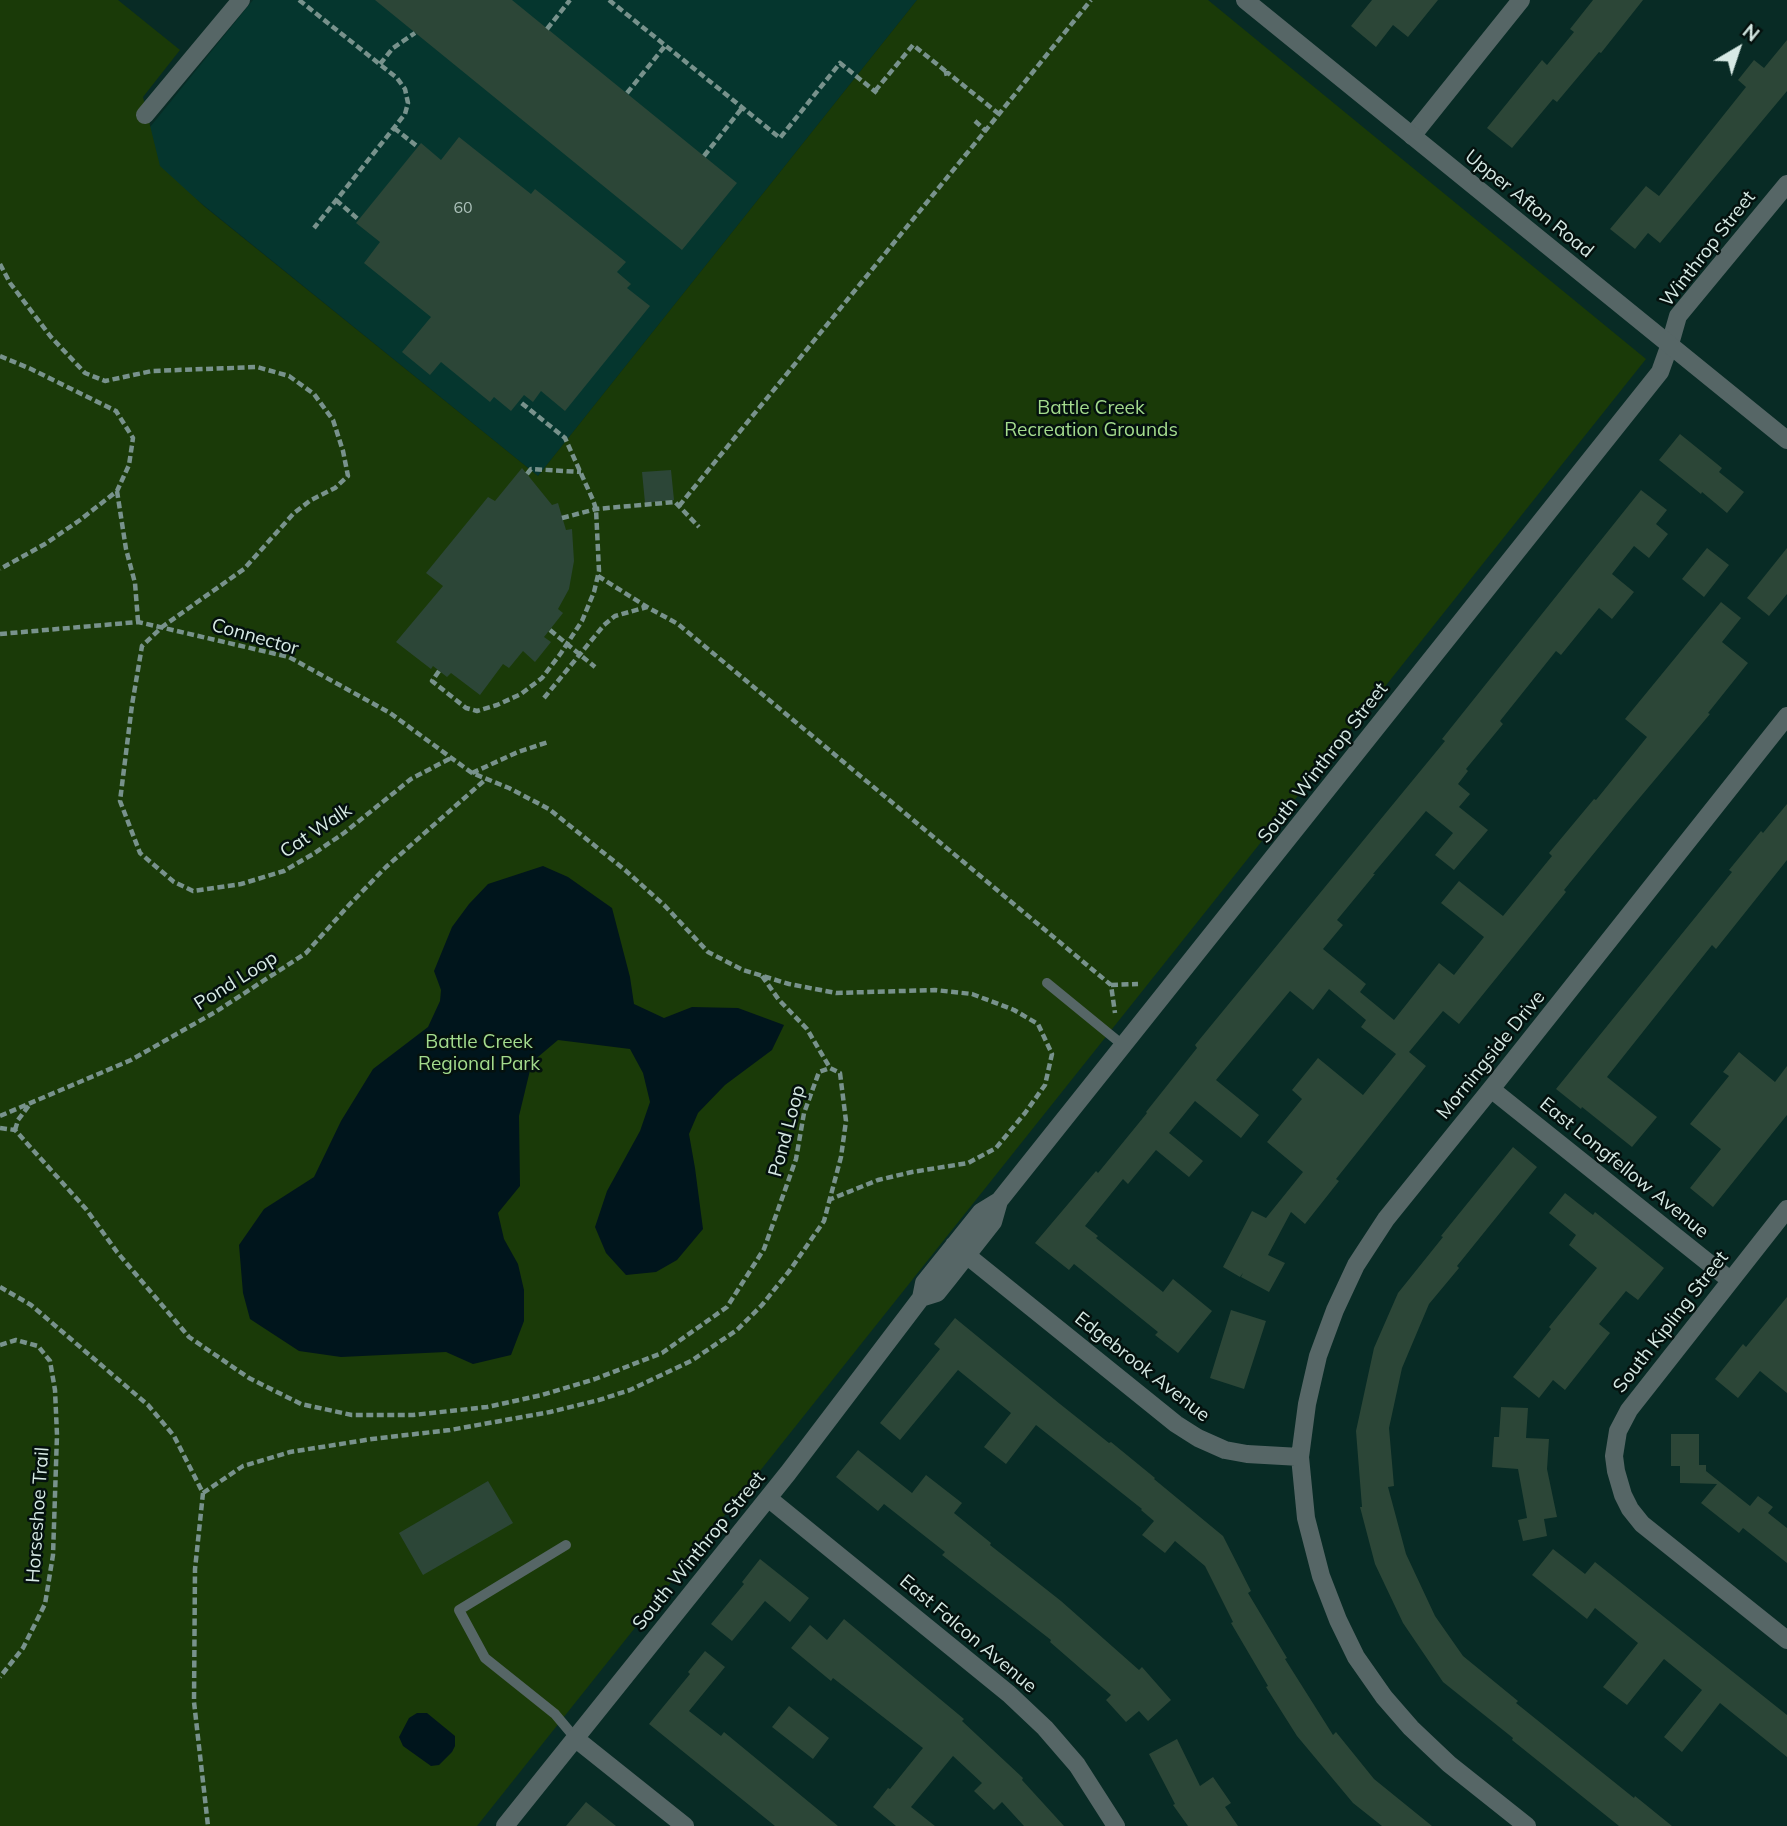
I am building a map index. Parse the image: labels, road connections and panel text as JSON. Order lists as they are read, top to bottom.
{
  "streets": {
    "street": [
      "Upper Afton Road",
      "Winthrop Street",
      "South Winthrop Street",
      "Morningside Drive",
      "East Longfellow Avenue",
      "South Kipling Street",
      "Edgebrook Avenue",
      "East Falcon Avenue"
    ],
    "path": [
      "Connector",
      "Cat Walk",
      "Pond Loop",
      "Horseshoe Trail"
    ]
  },
  "crossings": [
    ["Upper Afton Road", "Winthrop Street"],
    ["Upper Afton Road", "South Winthrop Street"],
    ["Winthrop Street", "South Winthrop Street"],
    ["Connector", "Cat Walk"],
    ["Connector", "Pond Loop"],
    ["South Winthrop Street", "Edgebrook Avenue"],
    ["South Winthrop Street", "East Falcon Avenue"],
    ["Morningside Drive", "East Longfellow Avenue"],
    ["Morningside Drive", "Edgebrook Avenue"],
    ["East Longfellow Avenue", "South Kipling Street"]
  ],
  "parks": ["Battle Creek Recreation Grounds", "Battle Creek Regional Park"],
  "house_numbers": ["60"],
  "north": "top right"
}
